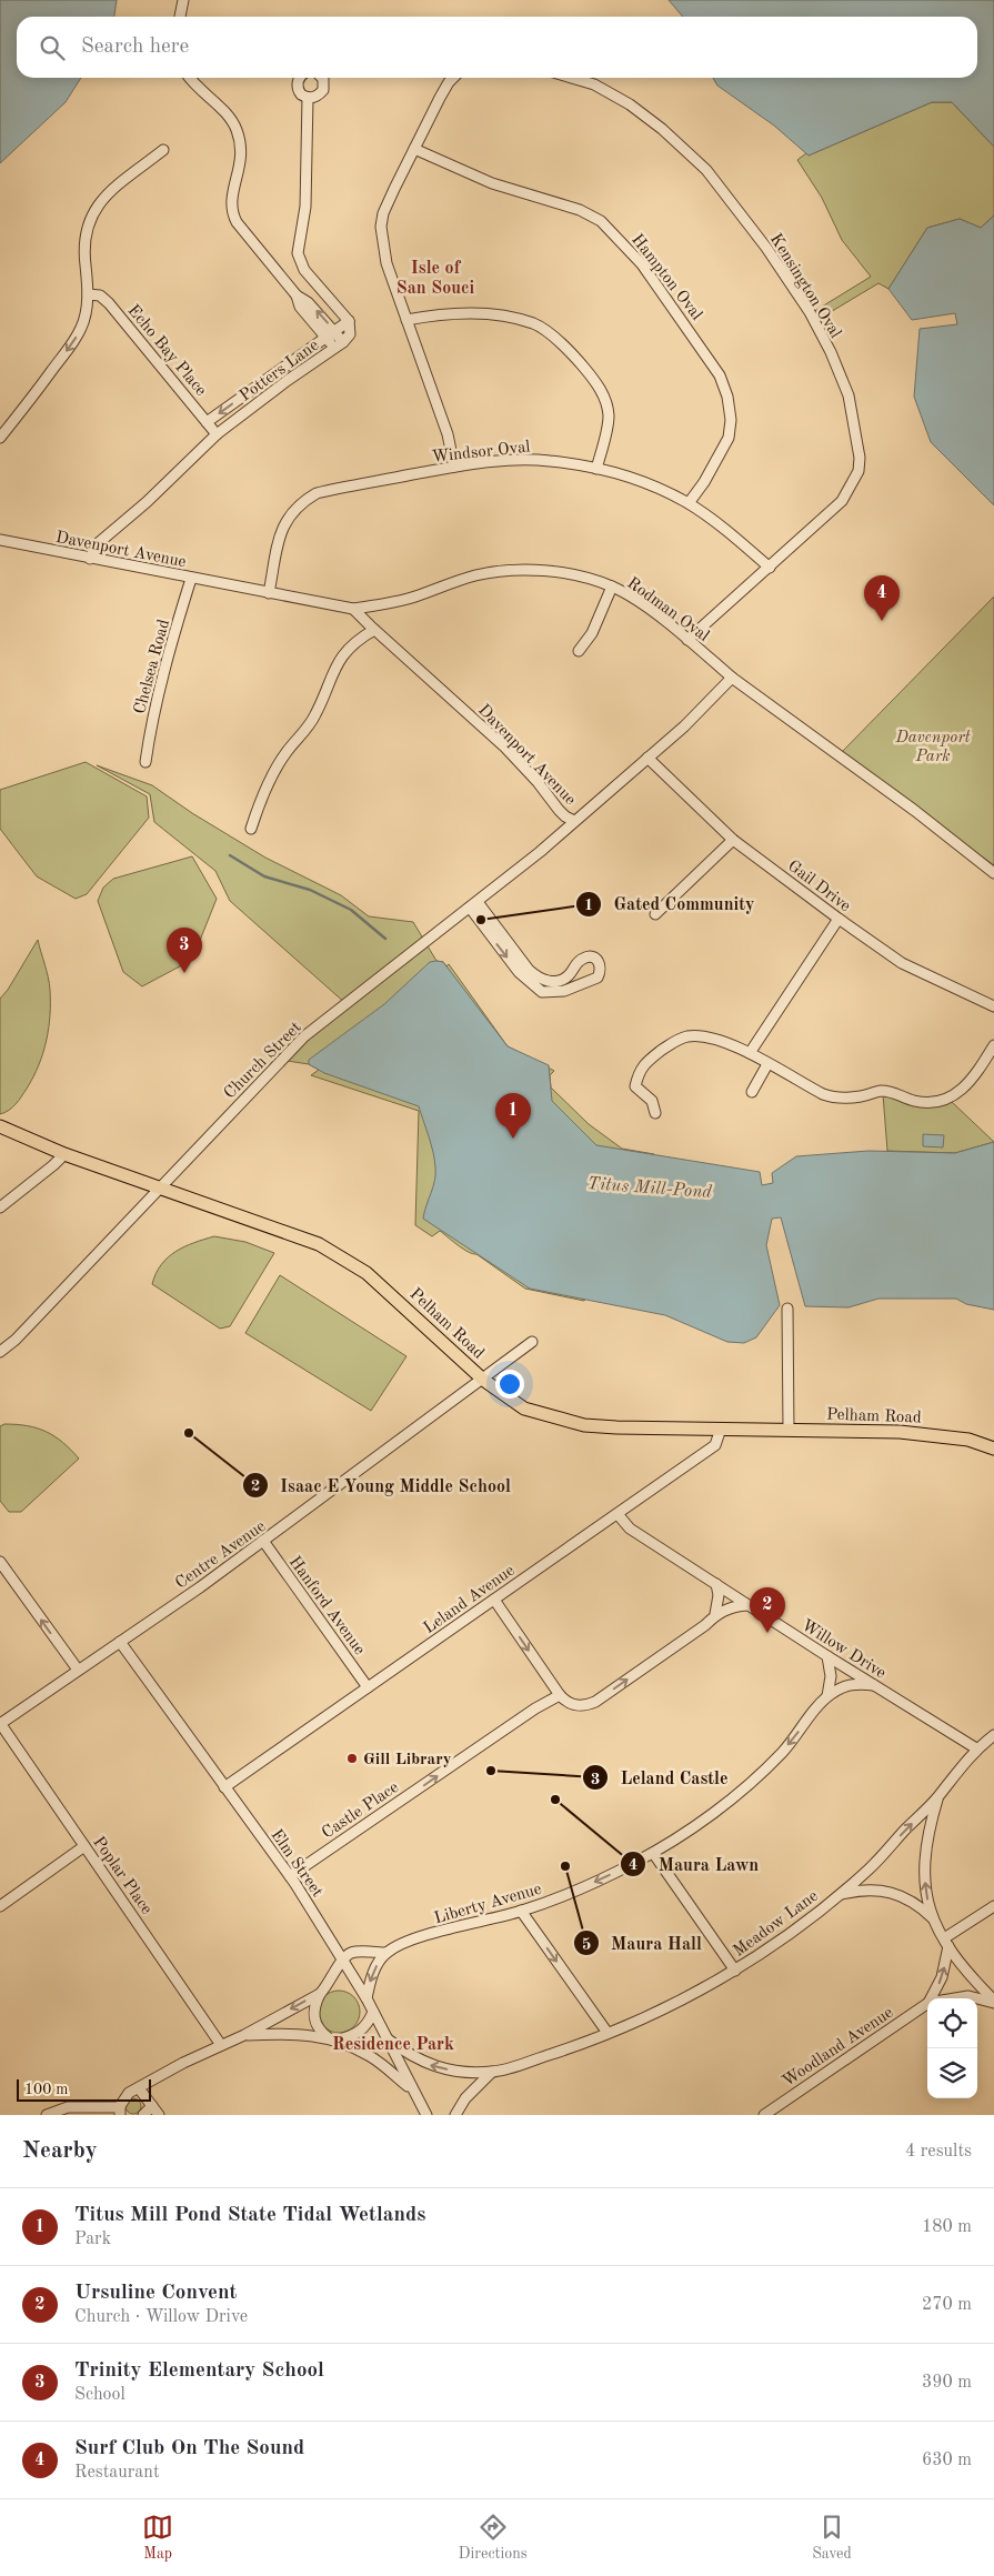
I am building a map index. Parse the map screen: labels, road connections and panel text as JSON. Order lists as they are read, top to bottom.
{
  "streets": {
    "main road": ["Pelham Road"],
    "street": [
      "Hampton Oval",
      "Kensington Oval",
      "Echo Bay Place",
      "Potters Lane",
      "Windsor Oval",
      "Davenport Avenue",
      "Rodman Oval",
      "Chelsea Road",
      "Gail Drive",
      "Church Street",
      "Centre Avenue",
      "Leland Avenue",
      "Hanford Avenue",
      "Willow Drive",
      "Castle Place",
      "Elm Street",
      "Poplar Place",
      "Liberty Avenue",
      "Meadow Lane",
      "Woodland Avenue"
    ]
  },
  "crossings": [
    ["Hampton Oval", "Windsor Oval"],
    ["Kensington Oval", "Windsor Oval"],
    ["Kensington Oval", "Rodman Oval"],
    ["Echo Bay Place", "Potters Lane"],
    ["Potters Lane", "Davenport Avenue"],
    ["Windsor Oval", "Davenport Avenue"],
    ["Davenport Avenue", "Rodman Oval"],
    ["Davenport Avenue", "Chelsea Road"],
    ["Davenport Avenue", "Gail Drive"],
    ["Davenport Avenue", "Church Street"],
    ["Church Street", "Pelham Road"],
    ["Pelham Road", "Centre Avenue"],
    ["Pelham Road", "Leland Avenue"],
    ["Centre Avenue", "Hanford Avenue"],
    ["Centre Avenue", "Elm Street"],
    ["Centre Avenue", "Poplar Place"],
    ["Leland Avenue", "Hanford Avenue"],
    ["Leland Avenue", "Willow Drive"],
    ["Leland Avenue", "Elm Street"],
    ["Willow Drive", "Liberty Avenue"],
    ["Willow Drive", "Meadow Lane"],
    ["Castle Place", "Elm Street"],
    ["Elm Street", "Liberty Avenue"],
    ["Elm Street", "Meadow Lane"]
  ],
  "one_way": ["Castle Place", "Liberty Avenue"],
  "districts": ["Isle of San Souci", "Residence Park"],
  "water": ["Titus Mill-Pond"],
  "parks": ["Davenport Park"],
  "places": [
    "Gated Community",
    "Isaac E Young Middle School",
    "Gill Library",
    "Leland Castle",
    "Maura Lawn",
    "Maura Hall"
  ],
  "scale_bar": "100 m",
  "page": {
    "search": "Search here",
    "pins": [
      "4",
      "3",
      "1",
      "2"
    ],
    "scale": "100 m",
    "heading": ["Nearby", "4 results"],
    "list": [
      {
        "mark": "1",
        "name": "Titus Mill Pond State Tidal Wetlands",
        "note": "Park",
        "value": "180 m"
      },
      {
        "mark": "2",
        "name": "Ursuline Convent",
        "note": "Church · Willow Drive",
        "value": "270 m"
      },
      {
        "mark": "3",
        "name": "Trinity Elementary School",
        "note": "School",
        "value": "390 m"
      },
      {
        "mark": "4",
        "name": "Surf Club On The Sound",
        "note": "Restaurant",
        "value": "630 m"
      }
    ],
    "nav": ["Map", "Directions", "Saved"]
  }
}
